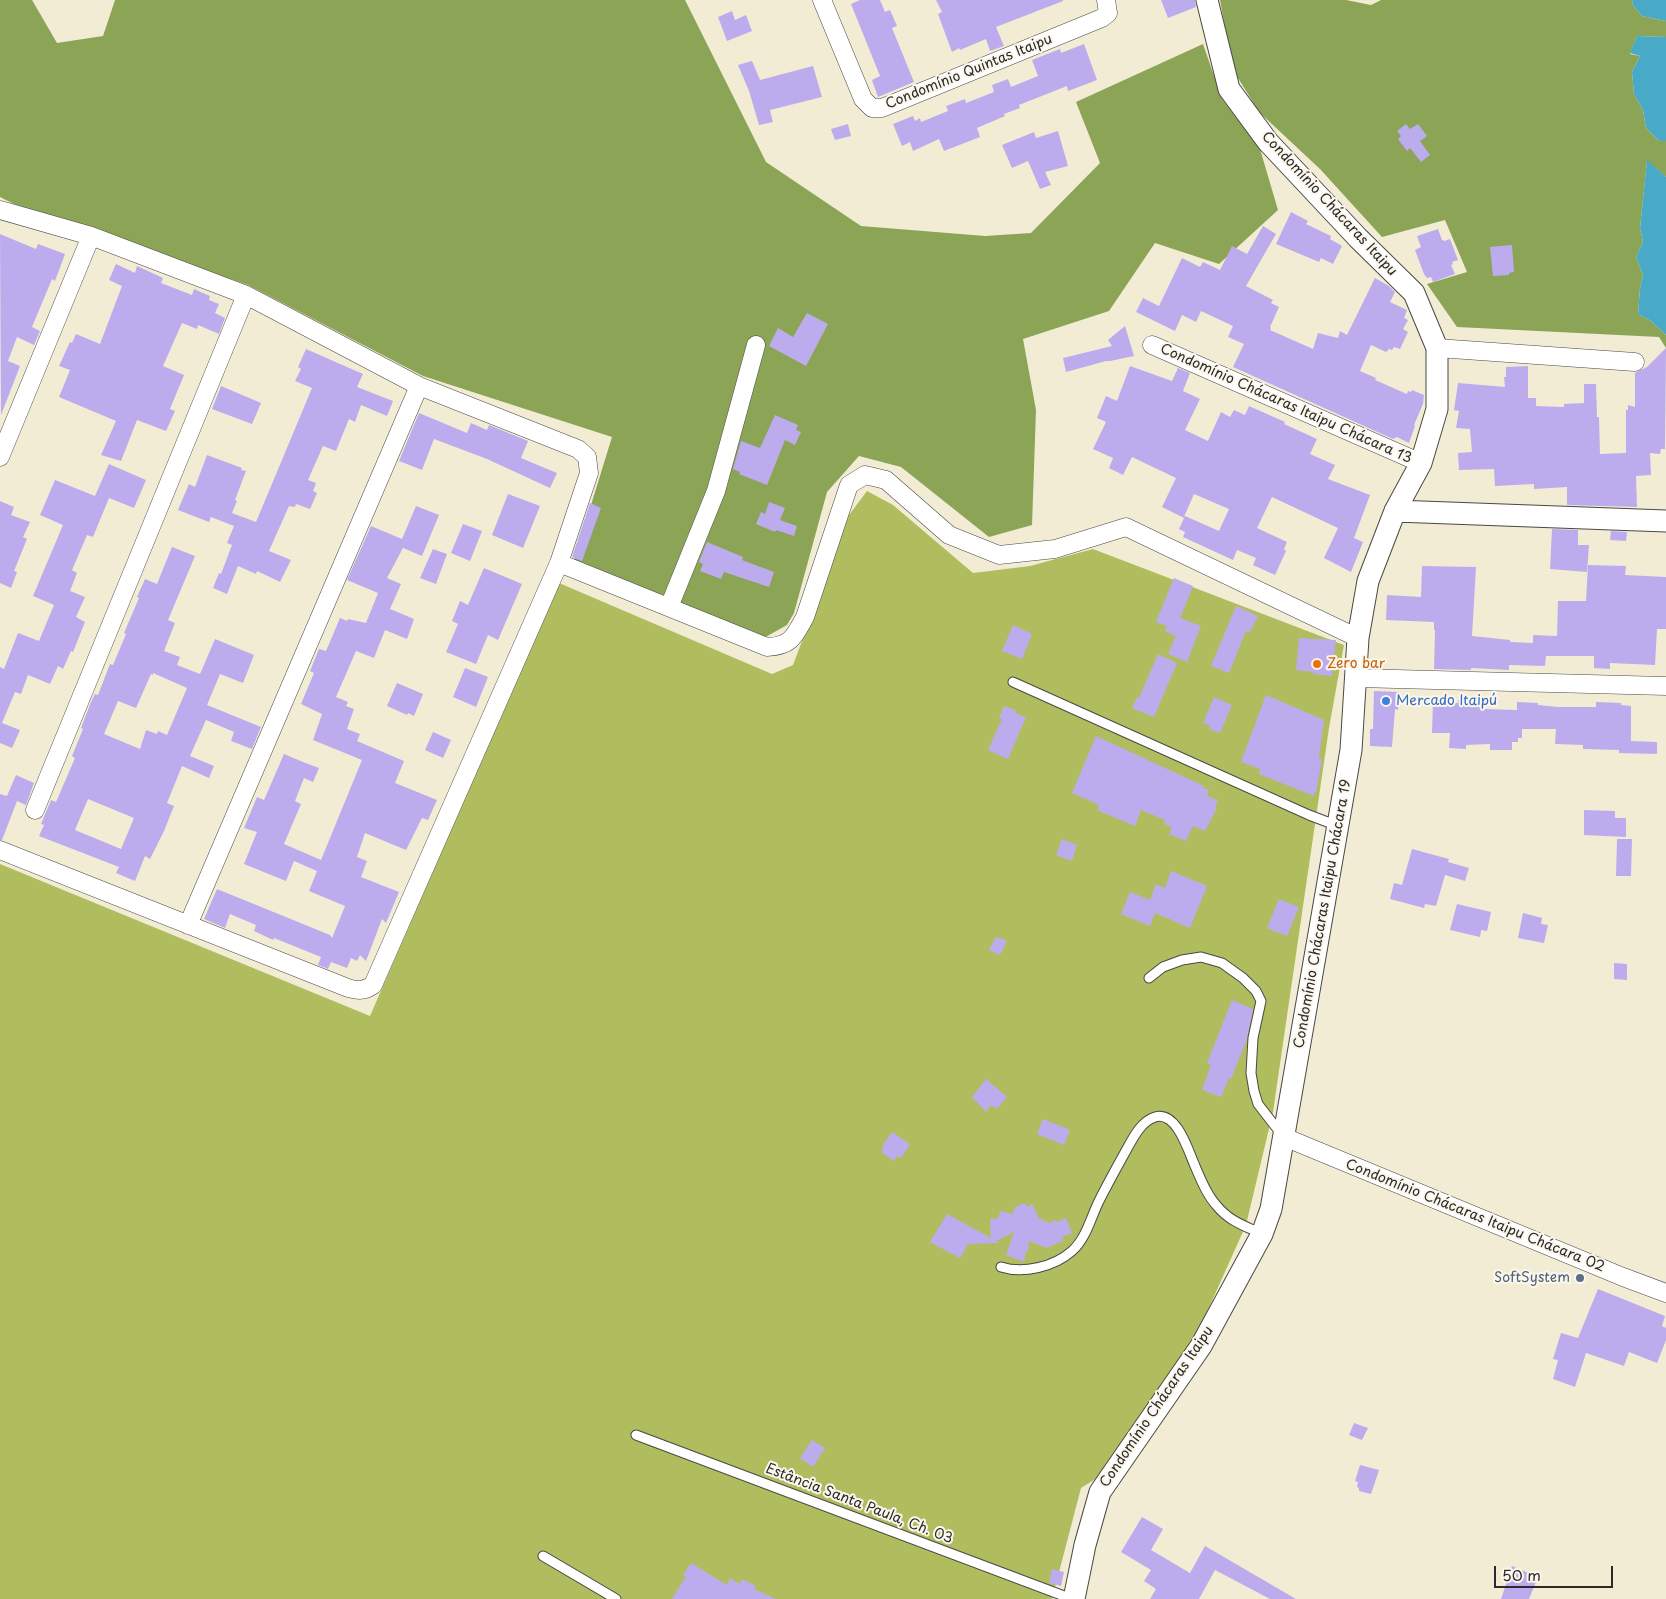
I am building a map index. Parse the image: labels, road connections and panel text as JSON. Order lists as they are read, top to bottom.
{
  "streets": {
    "street": [
      "Condomínio Quintas Itaipu",
      "Condomínio Chácaras Itaipu",
      "Condomínio Chácaras Itaipu Chácara 13",
      "Condomínio Chácaras Itaipu Chácara 19",
      "Condomínio Chácaras Itaipu Chácara 02"
    ],
    "lane": ["Estância Santa Paula, Ch. 03"]
  },
  "crossings": [
    ["Condomínio Chácaras Itaipu", "Condomínio Chácaras Itaipu Chácara 19"],
    ["Condomínio Chácaras Itaipu", "Condomínio Chácaras Itaipu Chácara 02"],
    ["Condomínio Chácaras Itaipu", "Estância Santa Paula, Ch. 03"],
    ["Condomínio Chácaras Itaipu Chácara 13", "Condomínio Chácaras Itaipu Chácara 19"],
    ["Condomínio Chácaras Itaipu Chácara 19", "Condomínio Chácaras Itaipu Chácara 02"]
  ],
  "places": ["Zero bar", "Mercado Itaipú", "SoftSystem"],
  "scale_bar": "50 m"
}
